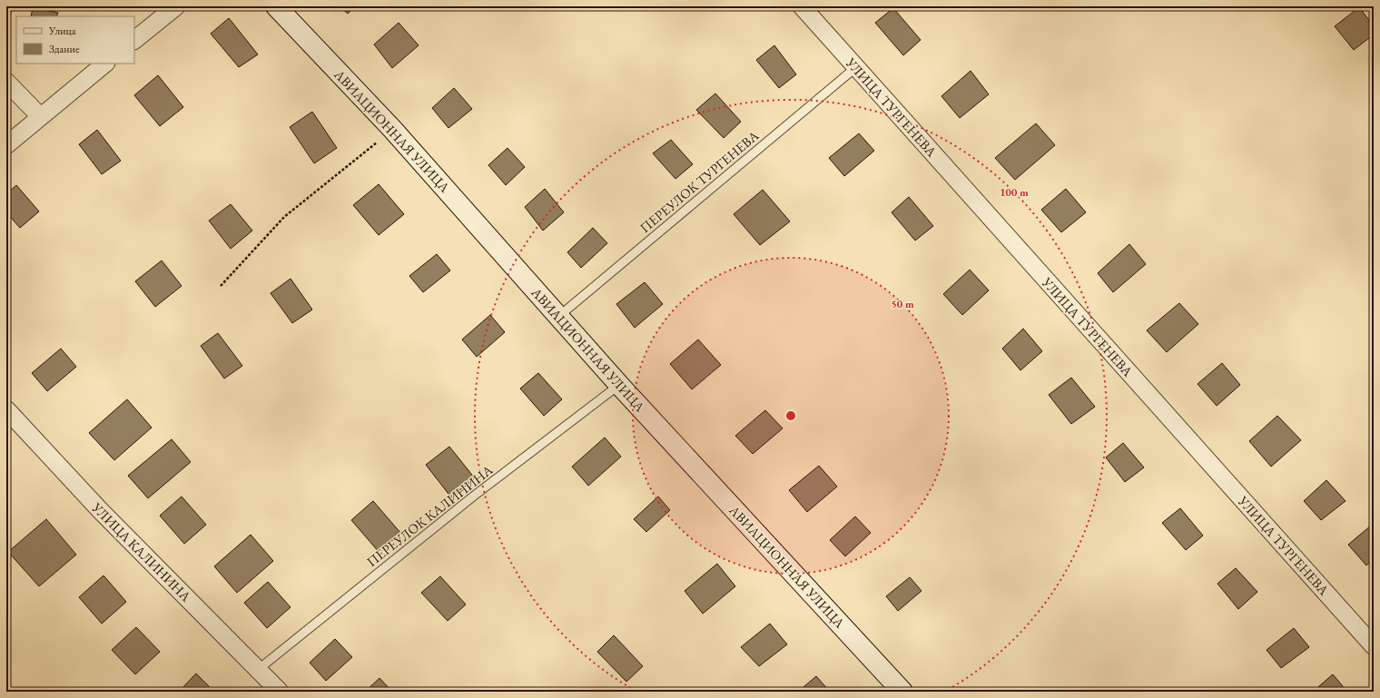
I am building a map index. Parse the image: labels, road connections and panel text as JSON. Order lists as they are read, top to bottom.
{
  "streets": {
    "main road": ["АВИАЦИОННАЯ УЛИЦА"],
    "street": ["УЛИЦА ТУРГЕНЕВА", "УЛИЦА КАЛИНИНА"],
    "lane": ["ПЕРЕУЛОК ТУРГЕНЕВА", "ПЕРЕУЛОК КАЛИНИНА"]
  },
  "crossings": [
    ["УЛИЦА ТУРГЕНЕВА", "ПЕРЕУЛОК ТУРГЕНЕВА"],
    ["АВИАЦИОННАЯ УЛИЦА", "ПЕРЕУЛОК ТУРГЕНЕВА"],
    ["АВИАЦИОННАЯ УЛИЦА", "ПЕРЕУЛОК КАЛИНИНА"],
    ["ПЕРЕУЛОК КАЛИНИНА", "УЛИЦА КАЛИНИНА"]
  ],
  "legend": ["Улица", "Здание"],
  "rings": ["100 m", "50 m"]
}
